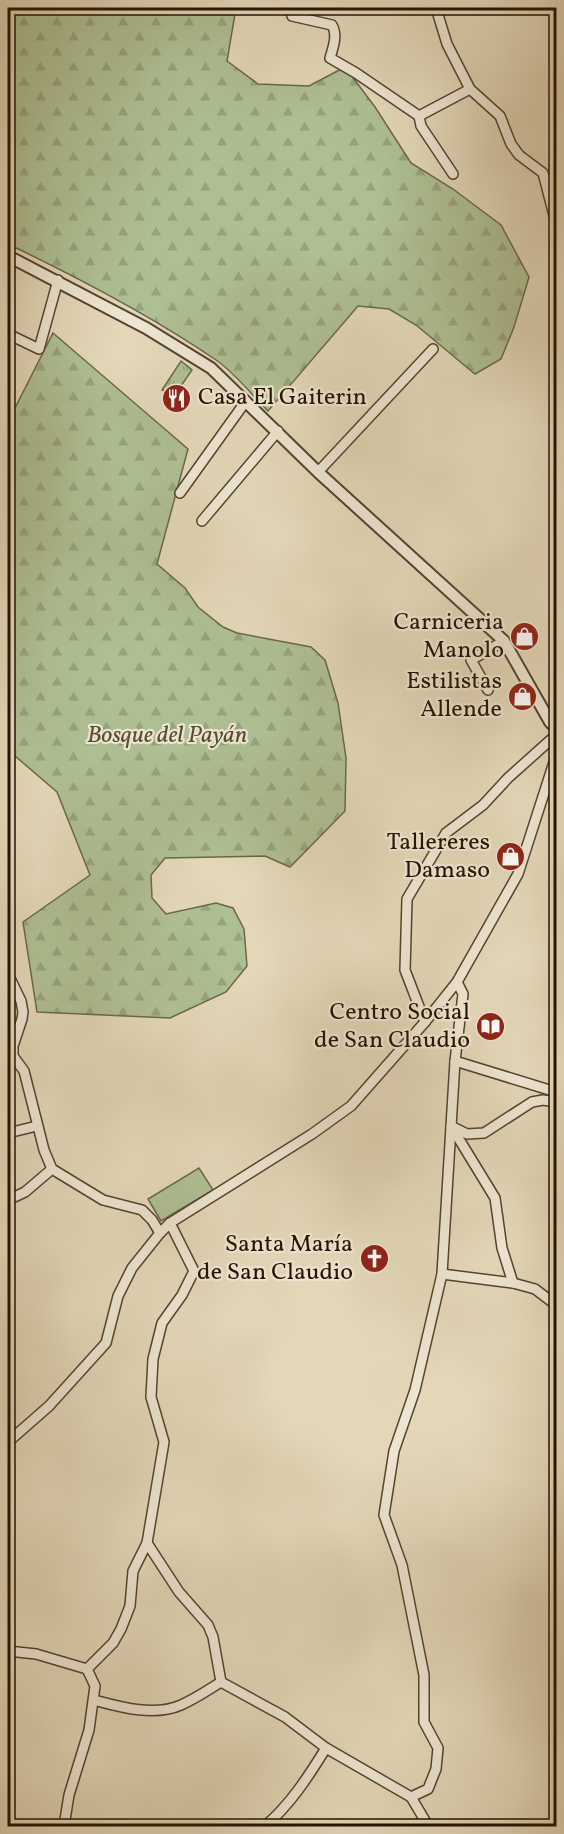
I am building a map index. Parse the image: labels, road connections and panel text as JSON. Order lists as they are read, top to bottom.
{
  "parks": ["Bosque del Payán"],
  "places": {
    "restaurant": ["Casa El Gaiterin"],
    "shop": ["Carniceria Manolo", "Estilistas Allende", "Tallereres Damaso"],
    "library": ["Centro Social de San Claudio"],
    "church": ["Santa María de San Claudio"]
  }
}
